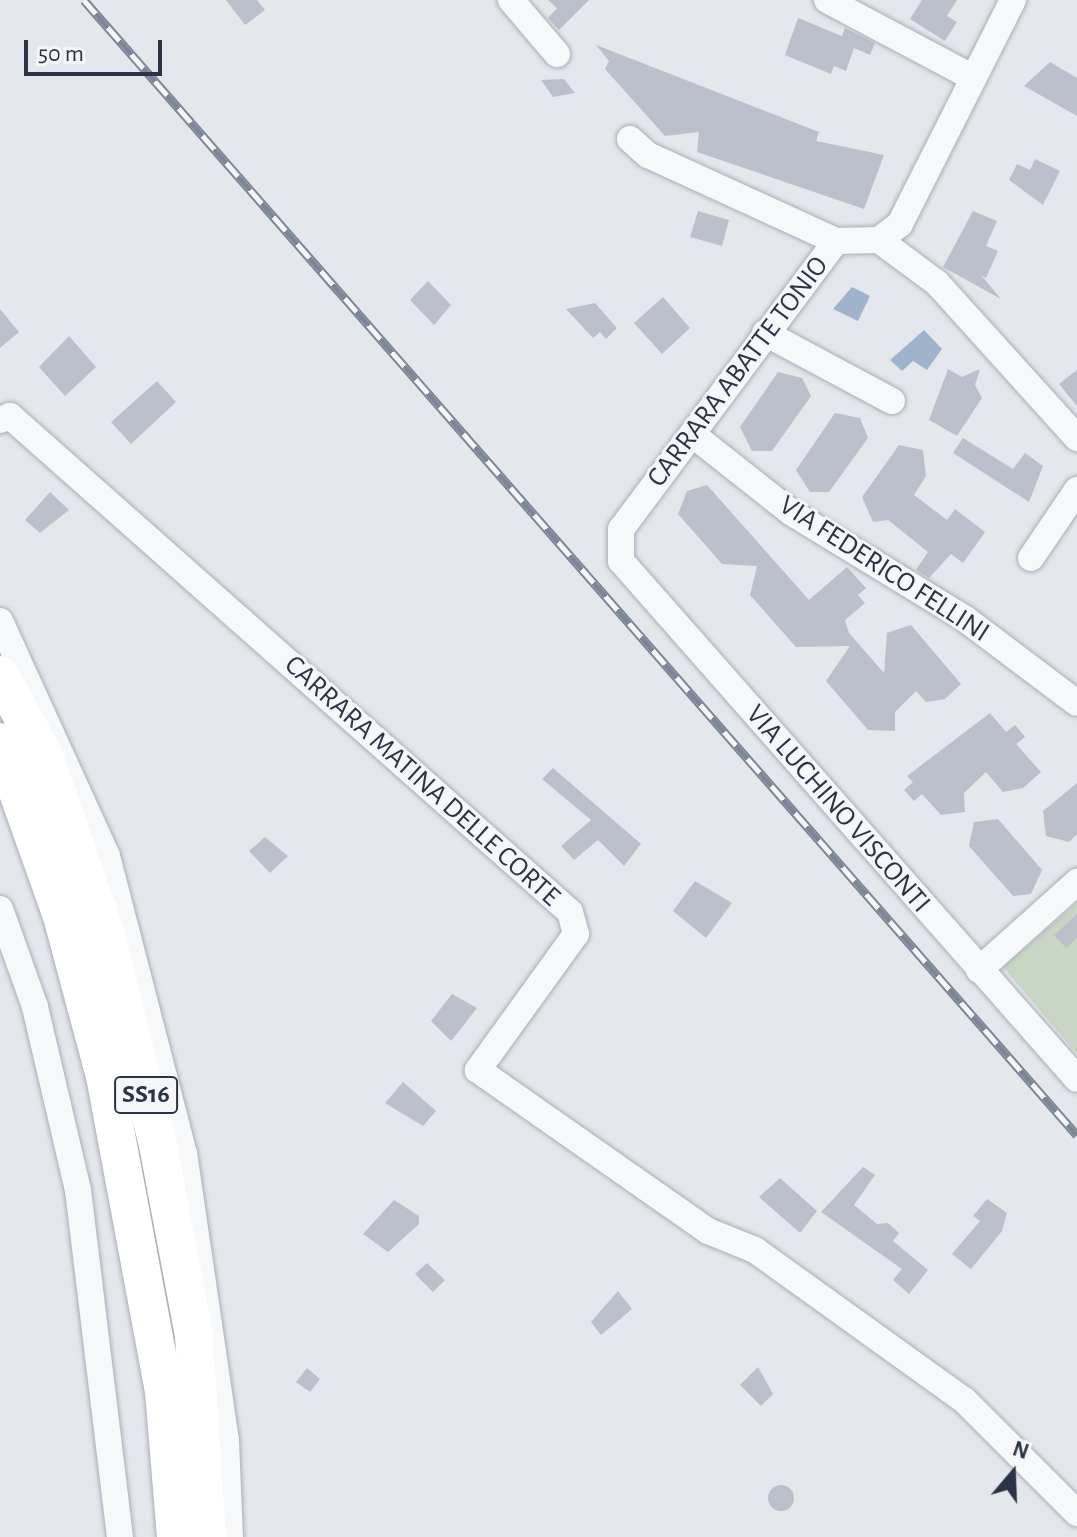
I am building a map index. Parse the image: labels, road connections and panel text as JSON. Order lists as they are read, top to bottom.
{
  "streets": {
    "highway": ["SS16"],
    "street": [
      "CARRARA ABATTE TONIO",
      "VIA FEDERICO FELLINI",
      "CARRARA MATINA DELLE CORTE",
      "VIA LUCHINO VISCONTI"
    ]
  },
  "crossings": [
    ["CARRARA ABATTE TONIO", "VIA FEDERICO FELLINI"],
    ["CARRARA ABATTE TONIO", "VIA LUCHINO VISCONTI"]
  ],
  "scale_bar": "50 m",
  "north": "top"
}
